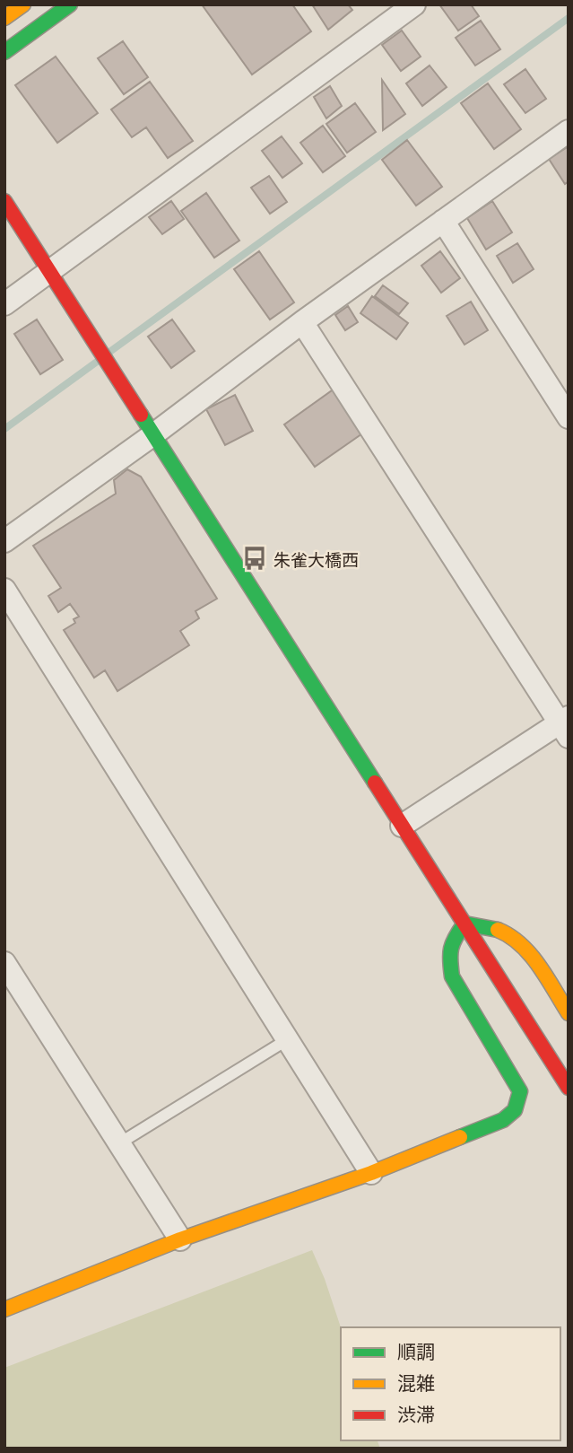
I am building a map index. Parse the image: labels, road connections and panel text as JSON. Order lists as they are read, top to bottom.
{
  "places": {
    "bus stop": ["朱雀大橋西"]
  },
  "legend": ["順調", "混雑", "渋滞"]
}
